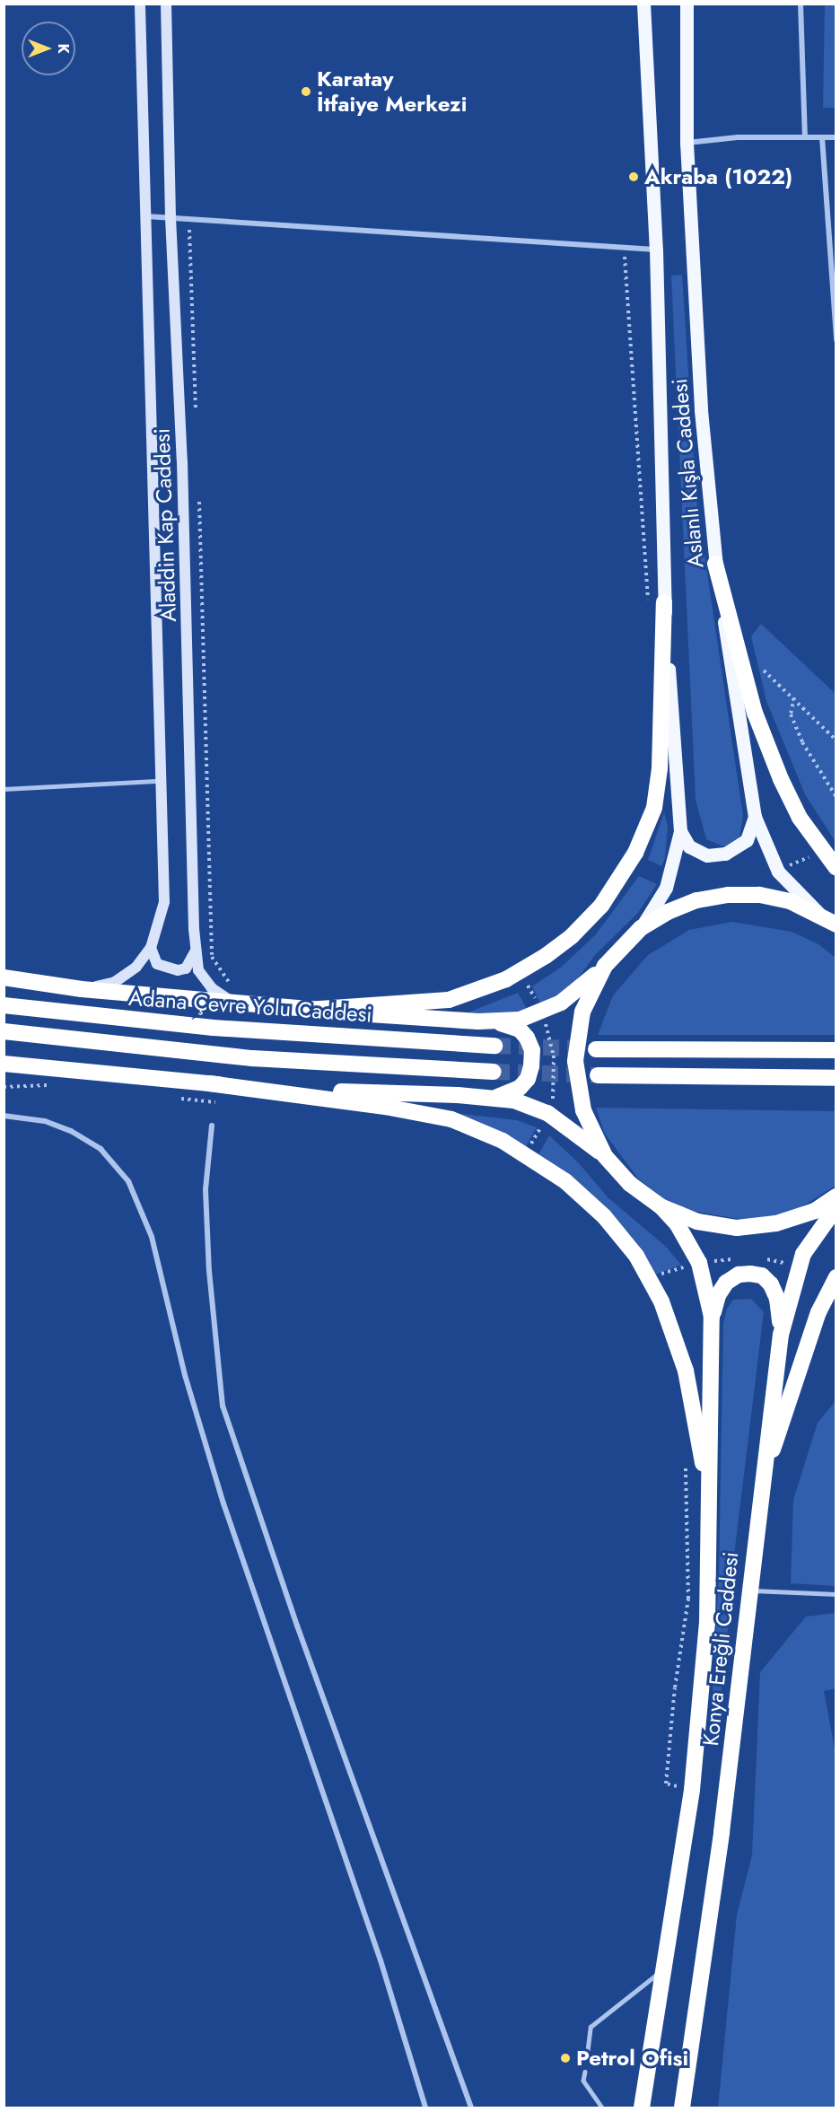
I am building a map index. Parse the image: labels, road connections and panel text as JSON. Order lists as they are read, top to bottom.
{
  "streets": {
    "highway": ["Adana Çevre Yolu Caddesi", "Konya Ereğli Caddesi"],
    "main road": ["Aslanlı Kışla Caddesi"],
    "street": ["Aladdin Kap Caddesi"]
  },
  "places": ["Karatay İtfaiye Merkezi", "Akraba (1022)", "Petrol Ofisi"],
  "north": "right"
}
